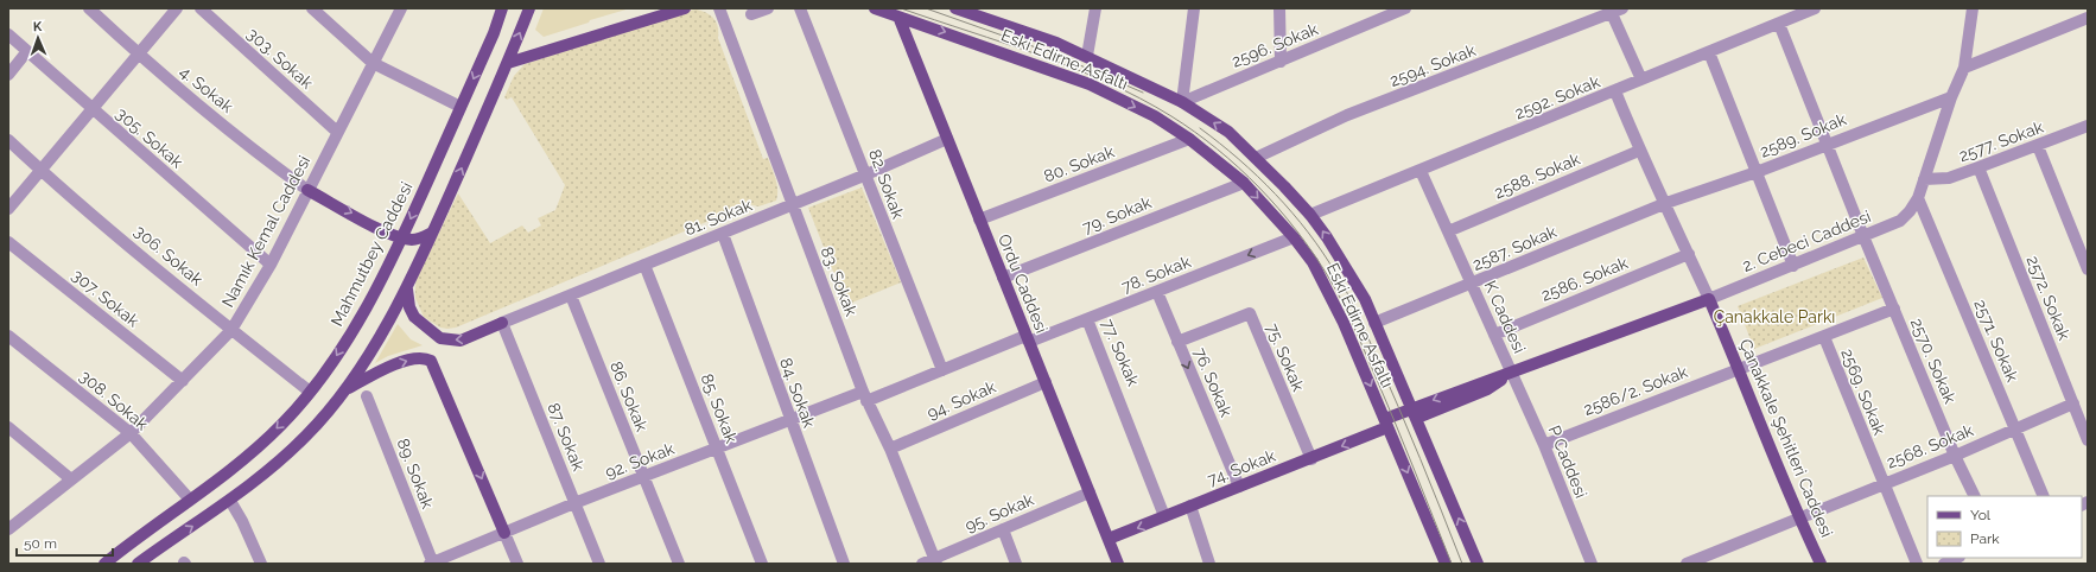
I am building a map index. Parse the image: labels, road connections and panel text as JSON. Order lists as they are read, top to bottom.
{
  "streets": {
    "main road": [
      "Eski Edirne Asfaltı",
      "2. Cebeci Caddesi",
      "Mahmutbey Caddesi",
      "Ordu Caddesi",
      "Çanakkale Şehitleri Caddesi",
      "74. Sokak"
    ],
    "street": [
      "2596. Sokak",
      "303. Sokak",
      "2594. Sokak",
      "4. Sokak",
      "2592. Sokak",
      "2589. Sokak",
      "305. Sokak",
      "2577. Sokak",
      "80. Sokak",
      "2588. Sokak",
      "82. Sokak",
      "79. Sokak",
      "81. Sokak",
      "Namık Kemal Caddesi",
      "2587. Sokak",
      "306. Sokak",
      "78. Sokak",
      "2586. Sokak",
      "83. Sokak",
      "307. Sokak",
      "2572. Sokak",
      "K Caddesi",
      "2571. Sokak",
      "77. Sokak",
      "75. Sokak",
      "2570. Sokak",
      "76. Sokak",
      "2586/2. Sokak",
      "2569. Sokak",
      "84. Sokak",
      "86. Sokak",
      "308. Sokak",
      "94. Sokak",
      "85. Sokak",
      "87. Sokak",
      "2568. Sokak",
      "92. Sokak",
      "P Caddesi",
      "89. Sokak",
      "95. Sokak"
    ]
  },
  "crossings": [
    ["2596. Sokak", "Eski Edirne Asfaltı"],
    ["303. Sokak", "Namık Kemal Caddesi"],
    ["Eski Edirne Asfaltı", "2594. Sokak"],
    ["Eski Edirne Asfaltı", "2592. Sokak"],
    ["Eski Edirne Asfaltı", "80. Sokak"],
    ["Eski Edirne Asfaltı", "79. Sokak"],
    ["Eski Edirne Asfaltı", "2. Cebeci Caddesi"],
    ["Eski Edirne Asfaltı", "2587. Sokak"],
    ["Eski Edirne Asfaltı", "78. Sokak"],
    ["Eski Edirne Asfaltı", "Ordu Caddesi"],
    ["Eski Edirne Asfaltı", "74. Sokak"],
    ["4. Sokak", "Namık Kemal Caddesi"],
    ["2592. Sokak", "K Caddesi"],
    ["2592. Sokak", "2570. Sokak"],
    ["2592. Sokak", "Çanakkale Şehitleri Caddesi"],
    ["2589. Sokak", "2. Cebeci Caddesi"],
    ["2589. Sokak", "2587. Sokak"],
    ["2589. Sokak", "2570. Sokak"],
    ["2589. Sokak", "Çanakkale Şehitleri Caddesi"],
    ["305. Sokak", "Namık Kemal Caddesi"],
    ["2577. Sokak", "2. Cebeci Caddesi"],
    ["2577. Sokak", "2572. Sokak"],
    ["80. Sokak", "Ordu Caddesi"],
    ["2588. Sokak", "K Caddesi"],
    ["2588. Sokak", "Çanakkale Şehitleri Caddesi"],
    ["82. Sokak", "81. Sokak"],
    ["82. Sokak", "92. Sokak"],
    ["79. Sokak", "Ordu Caddesi"],
    ["81. Sokak", "83. Sokak"],
    ["81. Sokak", "Ordu Caddesi"],
    ["81. Sokak", "84. Sokak"],
    ["81. Sokak", "86. Sokak"],
    ["81. Sokak", "85. Sokak"],
    ["81. Sokak", "87. Sokak"],
    ["Namık Kemal Caddesi", "306. Sokak"],
    ["Namık Kemal Caddesi", "307. Sokak"],
    ["Namık Kemal Caddesi", "308. Sokak"],
    ["2. Cebeci Caddesi", "K Caddesi"],
    ["2. Cebeci Caddesi", "2571. Sokak"],
    ["2. Cebeci Caddesi", "2570. Sokak"],
    ["2. Cebeci Caddesi", "Çanakkale Şehitleri Caddesi"],
    ["2. Cebeci Caddesi", "P Caddesi"],
    ["2. Cebeci Caddesi", "74. Sokak"],
    ["2587. Sokak", "K Caddesi"],
    ["2587. Sokak", "Çanakkale Şehitleri Caddesi"],
    ["Mahmutbey Caddesi", "306. Sokak"],
    ["Mahmutbey Caddesi", "308. Sokak"],
    ["78. Sokak", "Ordu Caddesi"],
    ["78. Sokak", "77. Sokak"],
    ["78. Sokak", "76. Sokak"],
    ["78. Sokak", "92. Sokak"],
    ["2586. Sokak", "K Caddesi"],
    ["2586. Sokak", "Çanakkale Şehitleri Caddesi"],
    ["83. Sokak", "94. Sokak"],
    ["83. Sokak", "92. Sokak"],
    ["83. Sokak", "95. Sokak"],
    ["Ordu Caddesi", "94. Sokak"],
    ["Ordu Caddesi", "92. Sokak"],
    ["Ordu Caddesi", "74. Sokak"],
    ["Ordu Caddesi", "95. Sokak"],
    ["2572. Sokak", "2568. Sokak"],
    ["K Caddesi", "P Caddesi"],
    ["2571. Sokak", "2568. Sokak"],
    ["77. Sokak", "74. Sokak"],
    ["75. Sokak", "76. Sokak"],
    ["75. Sokak", "74. Sokak"],
    ["2570. Sokak", "2586/2. Sokak"],
    ["2570. Sokak", "2568. Sokak"],
    ["76. Sokak", "74. Sokak"],
    ["2586/2. Sokak", "2569. Sokak"],
    ["2586/2. Sokak", "Çanakkale Şehitleri Caddesi"],
    ["2586/2. Sokak", "P Caddesi"],
    ["2569. Sokak", "2568. Sokak"],
    ["84. Sokak", "92. Sokak"],
    ["86. Sokak", "92. Sokak"],
    ["85. Sokak", "92. Sokak"],
    ["87. Sokak", "92. Sokak"],
    ["Çanakkale Şehitleri Caddesi", "2568. Sokak"],
    ["92. Sokak", "89. Sokak"]
  ],
  "one_way": ["78. Sokak", "76. Sokak", "74. Sokak"],
  "parks": ["Çanakkale Parkı"],
  "legend": ["Yol", "Park"],
  "scale_bar": "50 m",
  "north": "top"
}
